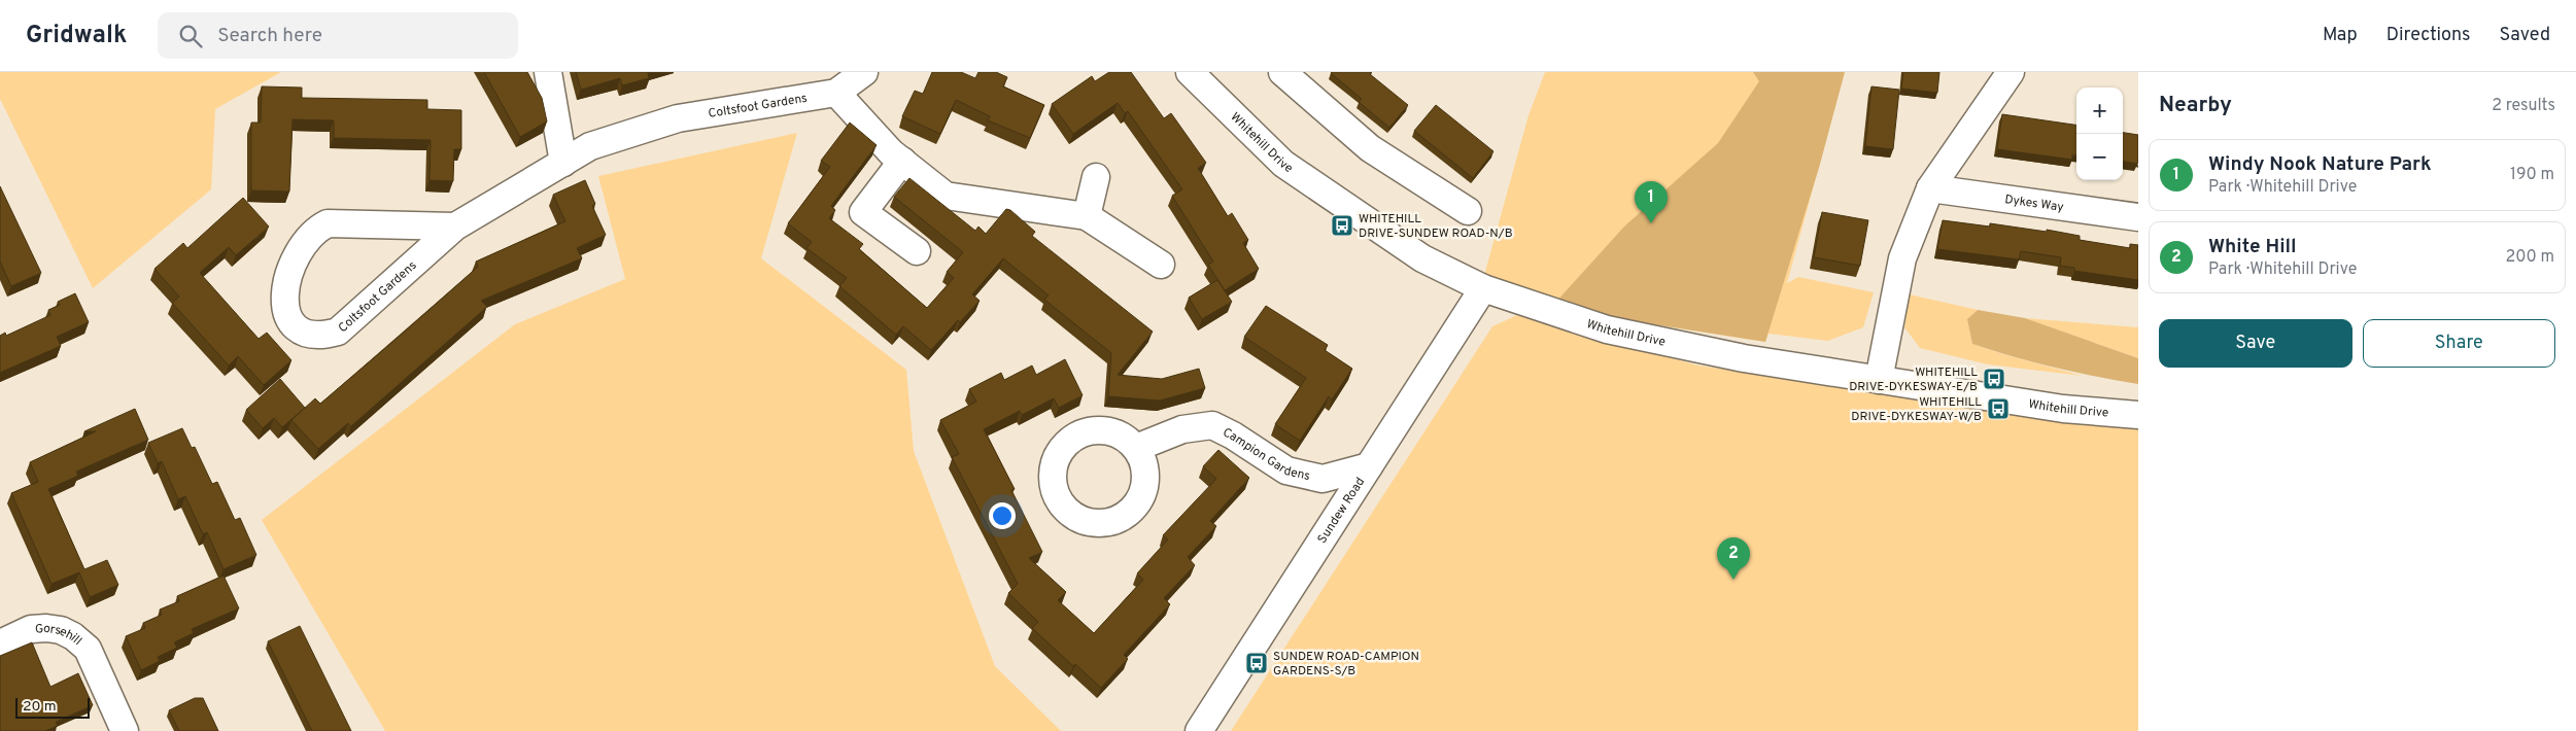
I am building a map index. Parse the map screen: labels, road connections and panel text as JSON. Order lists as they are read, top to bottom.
{
  "streets": {
    "street": [
      "Coltsfoot Gardens",
      "Whitehill Drive",
      "Dykes Way",
      "Campion Gardens",
      "Sundew Road",
      "Gorsehill"
    ]
  },
  "crossings": [
    ["Whitehill Drive", "Sundew Road"],
    ["Campion Gardens", "Sundew Road"]
  ],
  "places": {
    "bus stop": [
      "WHITEHILL DRIVE-SUNDEW ROAD-N/B",
      "WHITEHILL DRIVE-DYKESWAY-E/B",
      "WHITEHILL DRIVE-DYKESWAY-W/B",
      "SUNDEW ROAD-CAMPION GARDENS-S/B"
    ]
  },
  "scale_bar": "20 m",
  "page": {
    "header": "Gridwalk",
    "search": "Search here",
    "nav": ["Map", "Directions", "Saved"],
    "heading": ["Nearby", "2 results"],
    "map_buttons": ["+", "−"],
    "list": [
      {
        "mark": "1",
        "name": "Windy Nook Nature Park",
        "note": "Park · Whitehill Drive",
        "value": "190 m"
      },
      {
        "mark": "2",
        "name": "White Hill",
        "note": "Park · Whitehill Drive",
        "value": "200 m"
      }
    ],
    "pins": ["1", "2"],
    "buttons": ["Save", "Share"],
    "scale": "20 m"
  }
}
